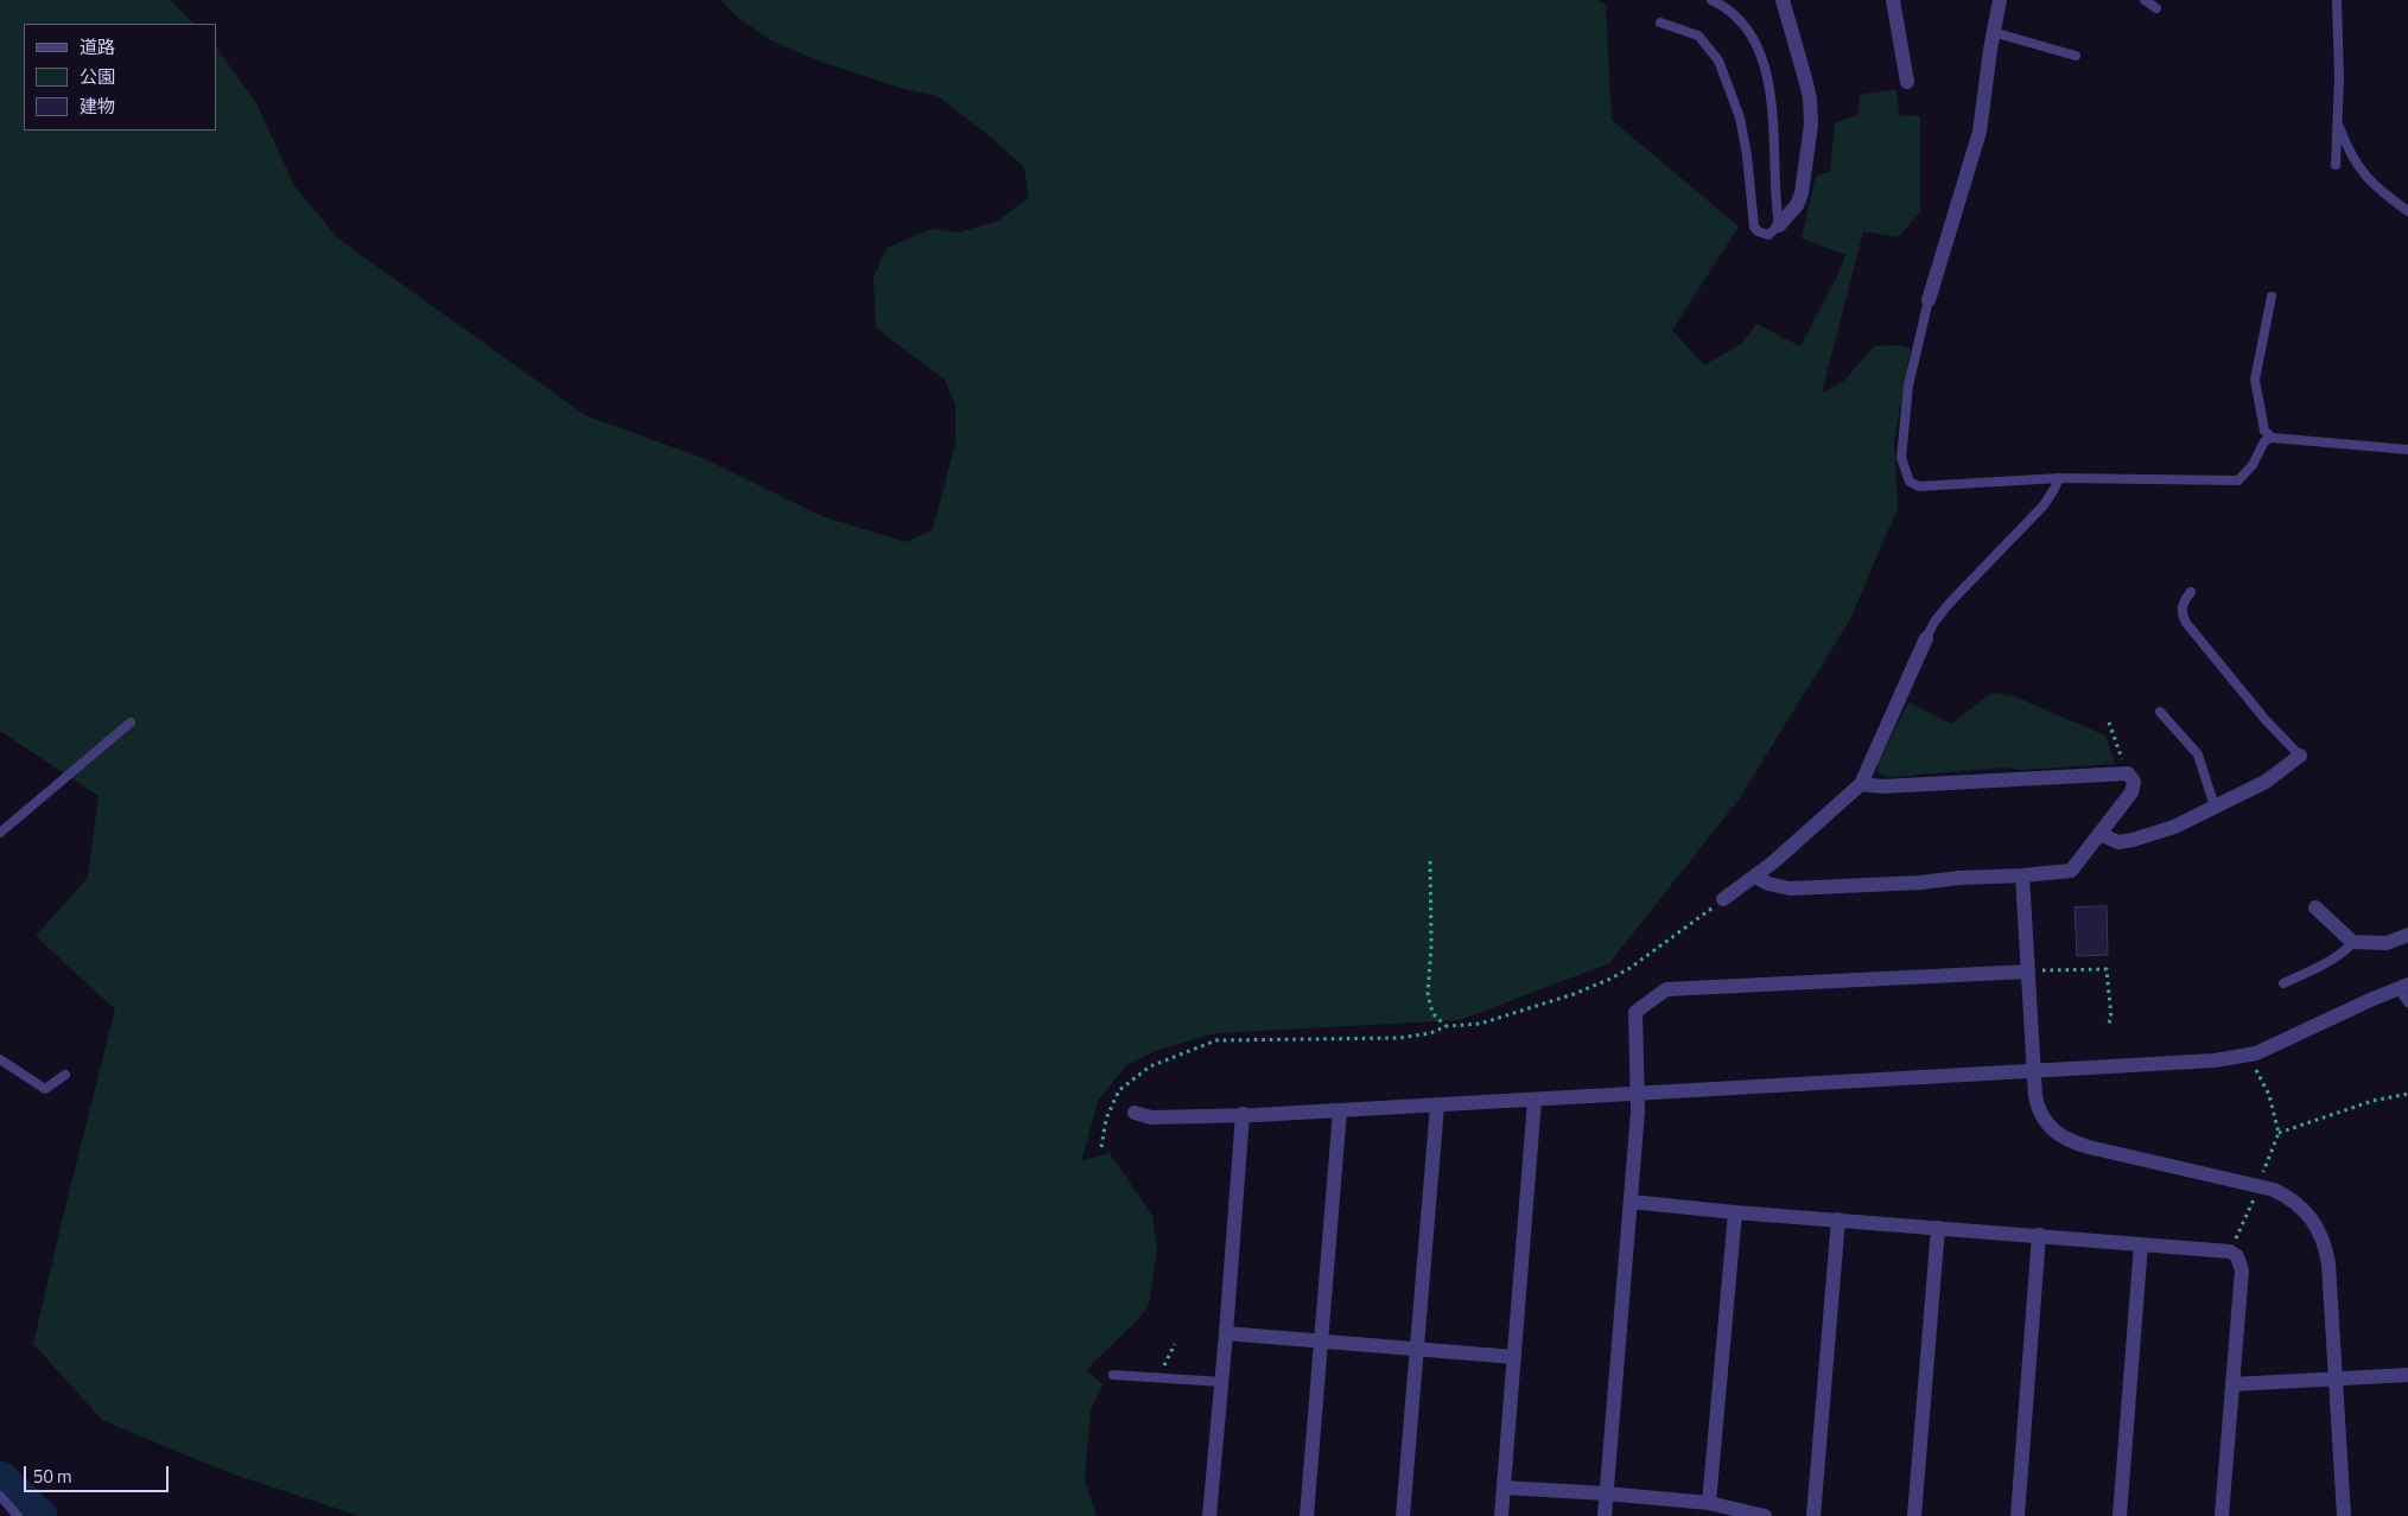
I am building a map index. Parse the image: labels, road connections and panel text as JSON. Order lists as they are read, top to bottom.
{
  "legend": ["道路", "公園", "建物"],
  "scale_bar": "50 m"
}
